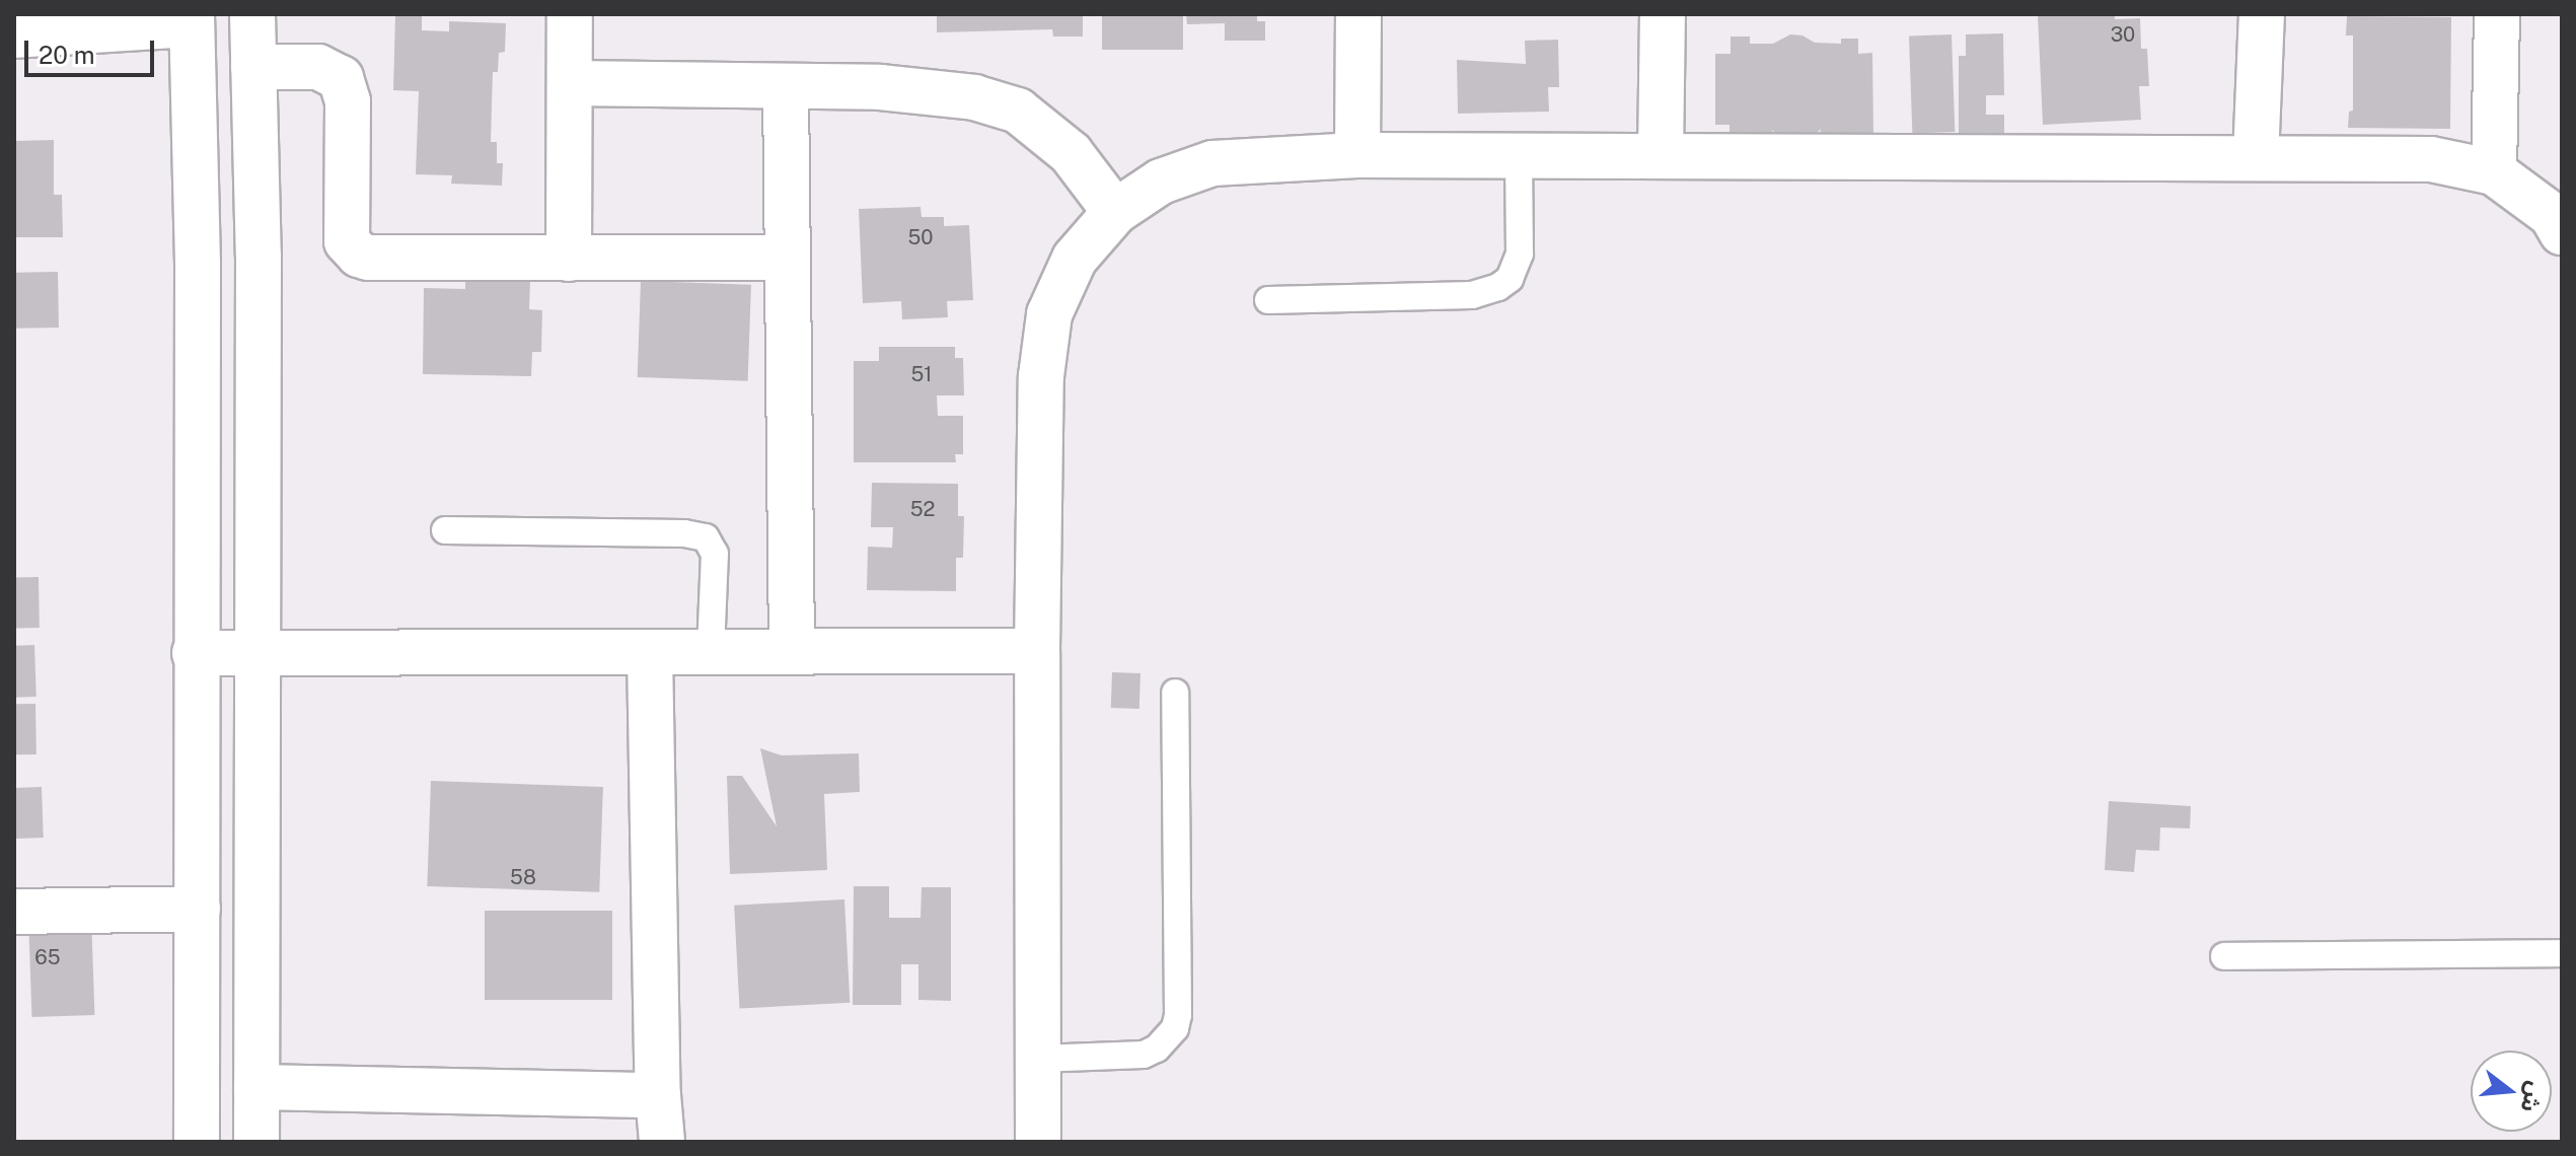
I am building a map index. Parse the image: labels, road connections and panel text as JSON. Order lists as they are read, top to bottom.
{
  "house_numbers": [
    "30",
    "50",
    "51",
    "52",
    "58",
    "65"
  ],
  "scale_bar": "20 m",
  "north": "right"
}
